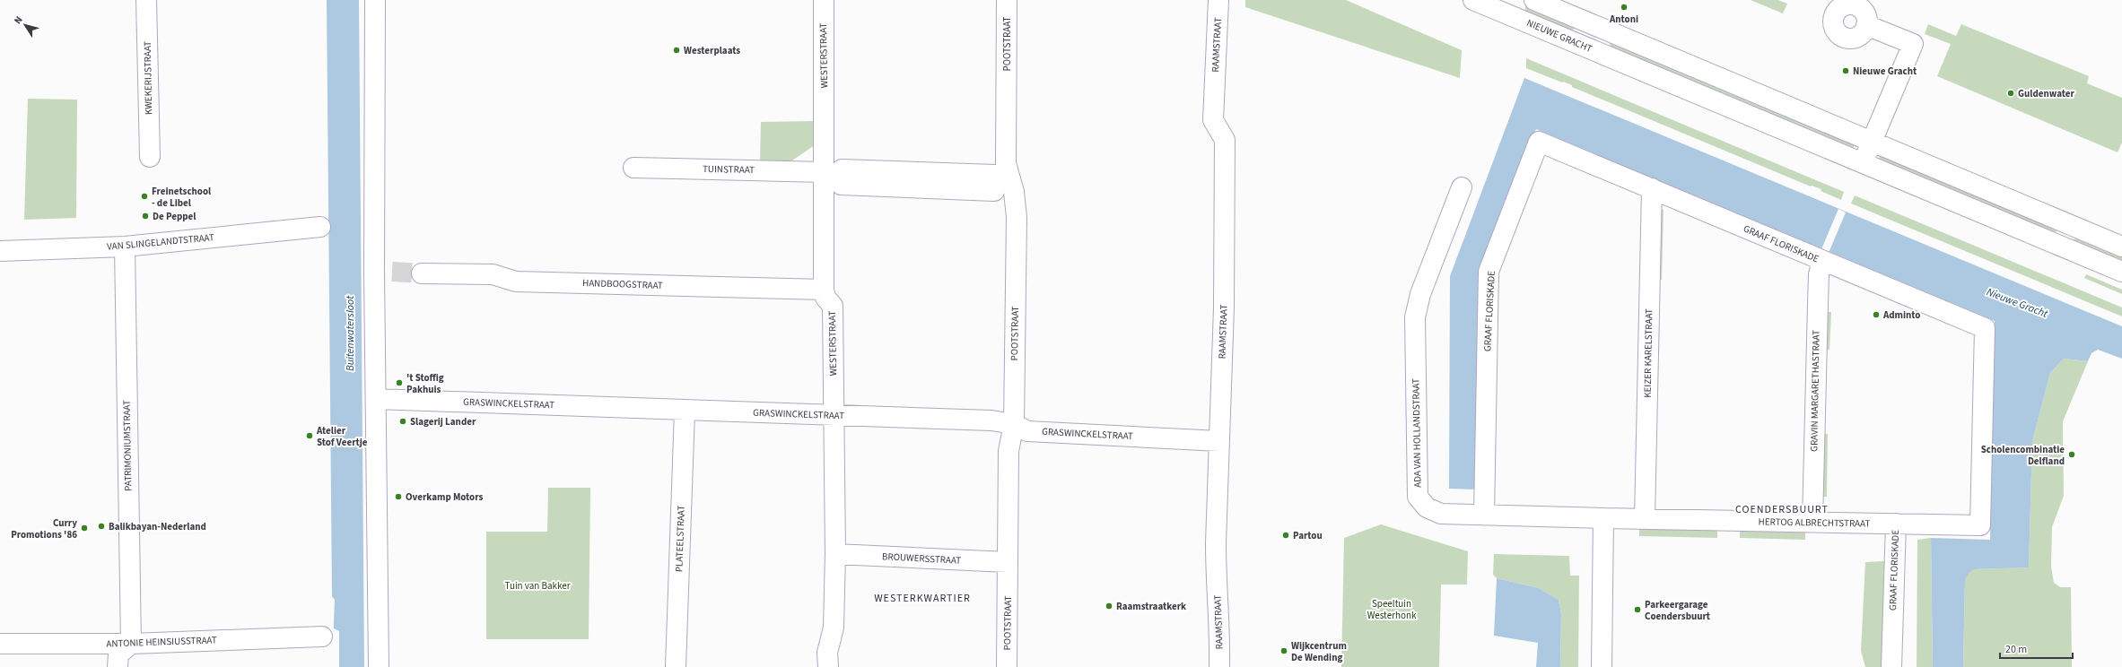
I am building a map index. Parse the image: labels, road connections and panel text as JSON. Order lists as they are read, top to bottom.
{
  "streets": {
    "street": [
      "NIEUWE GRACHT",
      "POOTSTRAAT",
      "RAAMSTRAAT",
      "WESTERSTRAAT",
      "KWEKERIJSTRAAT",
      "TUINSTRAAT",
      "VAN SLINGELANDTSTRAAT",
      "GRAAF FLORISKADE",
      "HANDBOOGSTRAAT",
      "KEIZER KARELSTRAAT",
      "GRAVIN MARGARETHASTRAAT",
      "GRASWINCKELSTRAAT",
      "ADA VAN HOLLANDSTRAAT",
      "PATRIMONIUMSTRAAT",
      "HERTOG ALBRECHTSTRAAT",
      "PLATEELSTRAAT",
      "BROUWERSSTRAAT",
      "ANTONIE HEINSIUSSTRAAT"
    ]
  },
  "crossings": [
    ["POOTSTRAAT", "GRASWINCKELSTRAAT"],
    ["POOTSTRAAT", "BROUWERSSTRAAT"],
    ["RAAMSTRAAT", "GRASWINCKELSTRAAT"],
    ["WESTERSTRAAT", "TUINSTRAAT"],
    ["WESTERSTRAAT", "HANDBOOGSTRAAT"],
    ["WESTERSTRAAT", "GRASWINCKELSTRAAT"],
    ["WESTERSTRAAT", "BROUWERSSTRAAT"],
    ["VAN SLINGELANDTSTRAAT", "PATRIMONIUMSTRAAT"],
    ["GRAAF FLORISKADE", "KEIZER KARELSTRAAT"],
    ["GRAAF FLORISKADE", "GRAVIN MARGARETHASTRAAT"],
    ["GRAAF FLORISKADE", "ADA VAN HOLLANDSTRAAT"],
    ["GRAAF FLORISKADE", "HERTOG ALBRECHTSTRAAT"],
    ["KEIZER KARELSTRAAT", "HERTOG ALBRECHTSTRAAT"],
    ["GRAVIN MARGARETHASTRAAT", "HERTOG ALBRECHTSTRAAT"],
    ["GRASWINCKELSTRAAT", "PLATEELSTRAAT"],
    ["ADA VAN HOLLANDSTRAAT", "HERTOG ALBRECHTSTRAAT"],
    ["PATRIMONIUMSTRAAT", "ANTONIE HEINSIUSSTRAAT"]
  ],
  "districts": ["COENDERSBUURT", "WESTERKWARTIER"],
  "water": ["Nieuwe Gracht", "Buitenwatersloot"],
  "parks": ["Tuin van Bakker", "Speeltuin Westerhonk"],
  "places": [
    "Antoni",
    "Westerplaats",
    "Nieuwe Gracht",
    "Guldenwater",
    "Freinetschool - de Libel",
    "De Peppel",
    "Adminto",
    "'t Stoffig Pakhuis",
    "Slagerij Lander",
    "Atelier Stof Veertje",
    "Scholencombinatie Delfland",
    "Overkamp Motors",
    "Balikbayan-Nederland",
    "Curry Promotions '86",
    "Partou",
    "Raamstraatkerk",
    "Parkeergarage Coendersbuurt",
    "Wijkcentrum De Wending"
  ],
  "scale_bar": "20 m",
  "north": "top left"
}
